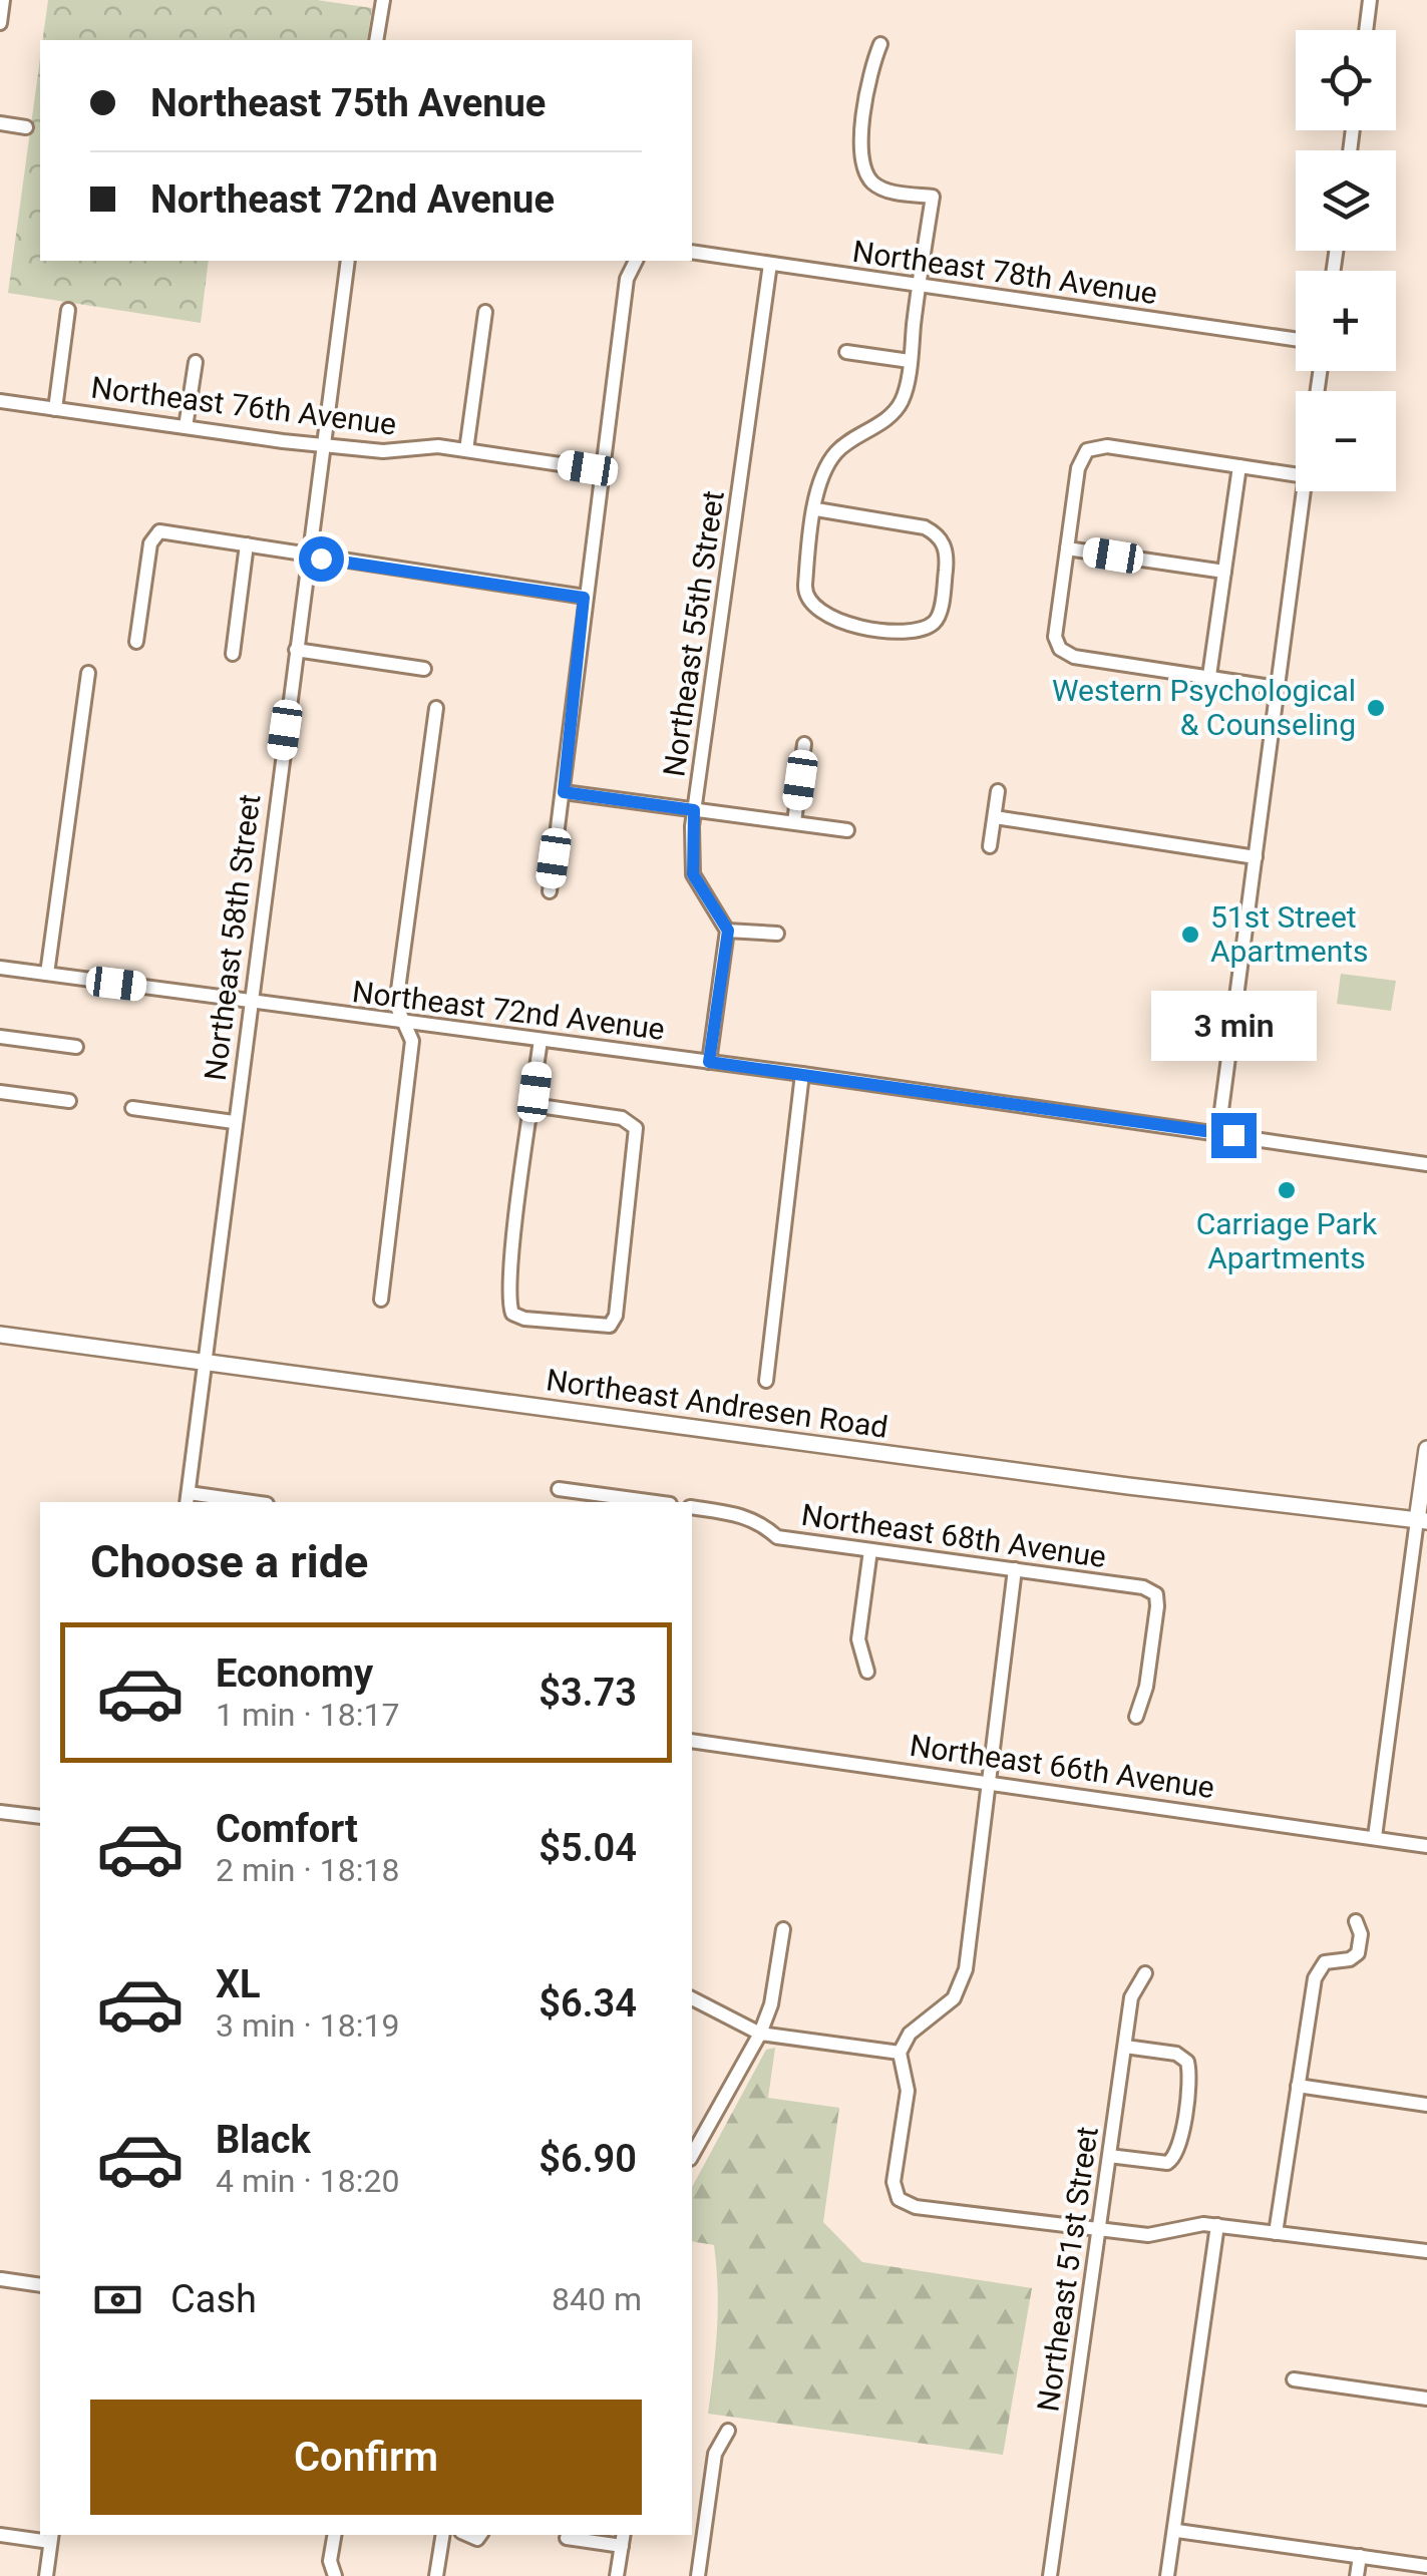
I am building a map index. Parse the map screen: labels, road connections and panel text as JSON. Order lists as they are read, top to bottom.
{
  "streets": {
    "main road": ["Northeast Andresen Road"],
    "street": [
      "Northeast 78th Avenue",
      "Northeast 76th Avenue",
      "Northeast 55th Street",
      "Northeast 58th Street",
      "Northeast 72nd Avenue",
      "Northeast 68th Avenue",
      "Northeast 66th Avenue",
      "Northeast 51st Street"
    ]
  },
  "crossings": [
    ["Northeast 78th Avenue", "Northeast 55th Street"],
    ["Northeast 76th Avenue", "Northeast 58th Street"],
    ["Northeast 58th Street", "Northeast 72nd Avenue"],
    ["Northeast 58th Street", "Northeast Andresen Road"]
  ],
  "places": ["Western Psychological & Counseling", "51st Street Apartments", "Carriage Park Apartments"],
  "page": {
    "map_buttons": ["+", "−"],
    "banner": ["Northeast 75th Avenue", "Northeast 72nd Avenue"],
    "bubble": "3 min",
    "heading": "Choose a ride",
    "list": [
      {
        "name": "Economy",
        "note": "1 min · 18:17",
        "value": "$3.73"
      },
      {
        "name": "Comfort",
        "note": "2 min · 18:18",
        "value": "$5.04"
      },
      {
        "name": "XL",
        "note": "3 min · 18:19",
        "value": "$6.34"
      },
      {
        "name": "Black",
        "note": "4 min · 18:20",
        "value": "$6.90"
      }
    ],
    "pay": ["Cash", "840 m"],
    "buttons": "Confirm"
  }
}
